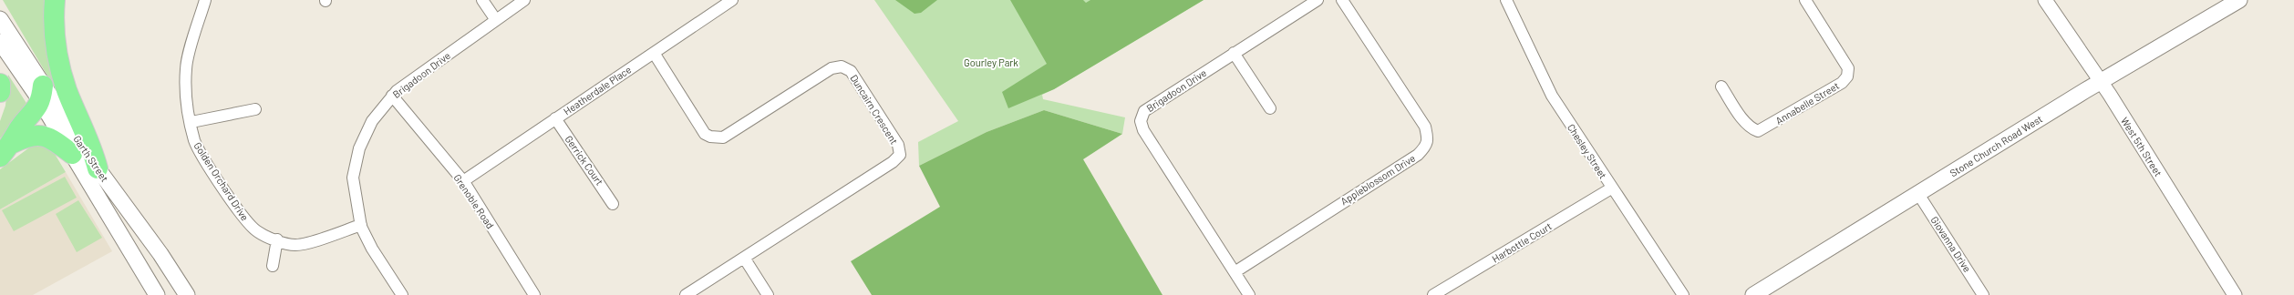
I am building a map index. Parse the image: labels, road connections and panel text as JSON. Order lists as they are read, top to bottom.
{
  "streets": {
    "main road": ["Stone Church Road West", "Garth Street"],
    "street": [
      "Brigadoon Drive",
      "Heatherdale Place",
      "Annabelle Street",
      "Duncairn Crescent",
      "West 5th Street",
      "Chesley Street",
      "Gerrick Court",
      "Appleblossom Drive",
      "Golden Orchard Drive",
      "Grenoble Road",
      "Harbottle Court",
      "Giovanna Drive"
    ]
  },
  "crossings": [
    ["Brigadoon Drive", "Appleblossom Drive"],
    ["Brigadoon Drive", "Golden Orchard Drive"],
    ["Brigadoon Drive", "Grenoble Road"],
    ["Heatherdale Place", "Duncairn Crescent"],
    ["Heatherdale Place", "Gerrick Court"],
    ["Heatherdale Place", "Grenoble Road"],
    ["Stone Church Road West", "West 5th Street"],
    ["Stone Church Road West", "Giovanna Drive"],
    ["Chesley Street", "Harbottle Court"]
  ],
  "parks": ["Gourley Park"]
}
